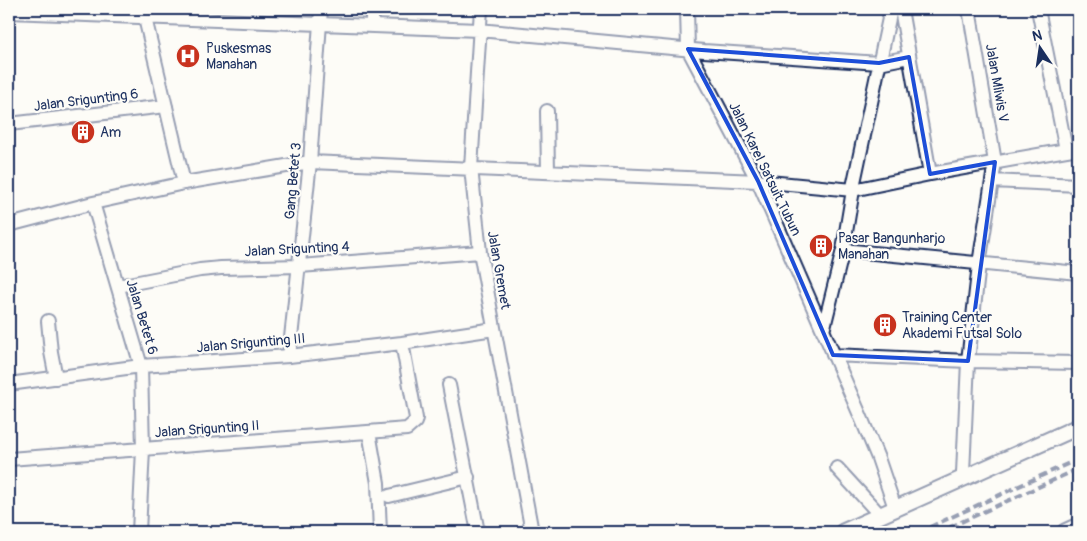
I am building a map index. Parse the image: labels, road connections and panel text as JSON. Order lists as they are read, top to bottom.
{
  "streets": {
    "street": [
      "Jalan Mliwis V",
      "Jalan Srigunting 6",
      "Jalan Karel Satsuit Tubun",
      "Gang Betet 3",
      "Jalan Srigunting 4",
      "Jalan Gremet",
      "Jalan Betet 6",
      "Jalan Srigunting III",
      "Jalan Srigunting II"
    ]
  },
  "crossings": [
    ["Gang Betet 3", "Jalan Srigunting 4"],
    ["Gang Betet 3", "Jalan Srigunting III"],
    ["Jalan Srigunting 4", "Jalan Gremet"],
    ["Jalan Srigunting 4", "Jalan Betet 6"],
    ["Jalan Gremet", "Jalan Srigunting III"],
    ["Jalan Betet 6", "Jalan Srigunting III"],
    ["Jalan Betet 6", "Jalan Srigunting II"],
    ["Jalan Srigunting III", "Jalan Srigunting II"]
  ],
  "places": {
    "hospital": ["Puskesmas Manahan"],
    "building": ["Am", "Pasar Bangunharjo Manahan", "Training Center Akademi Futsal Solo"]
  },
  "north": "top"
}
